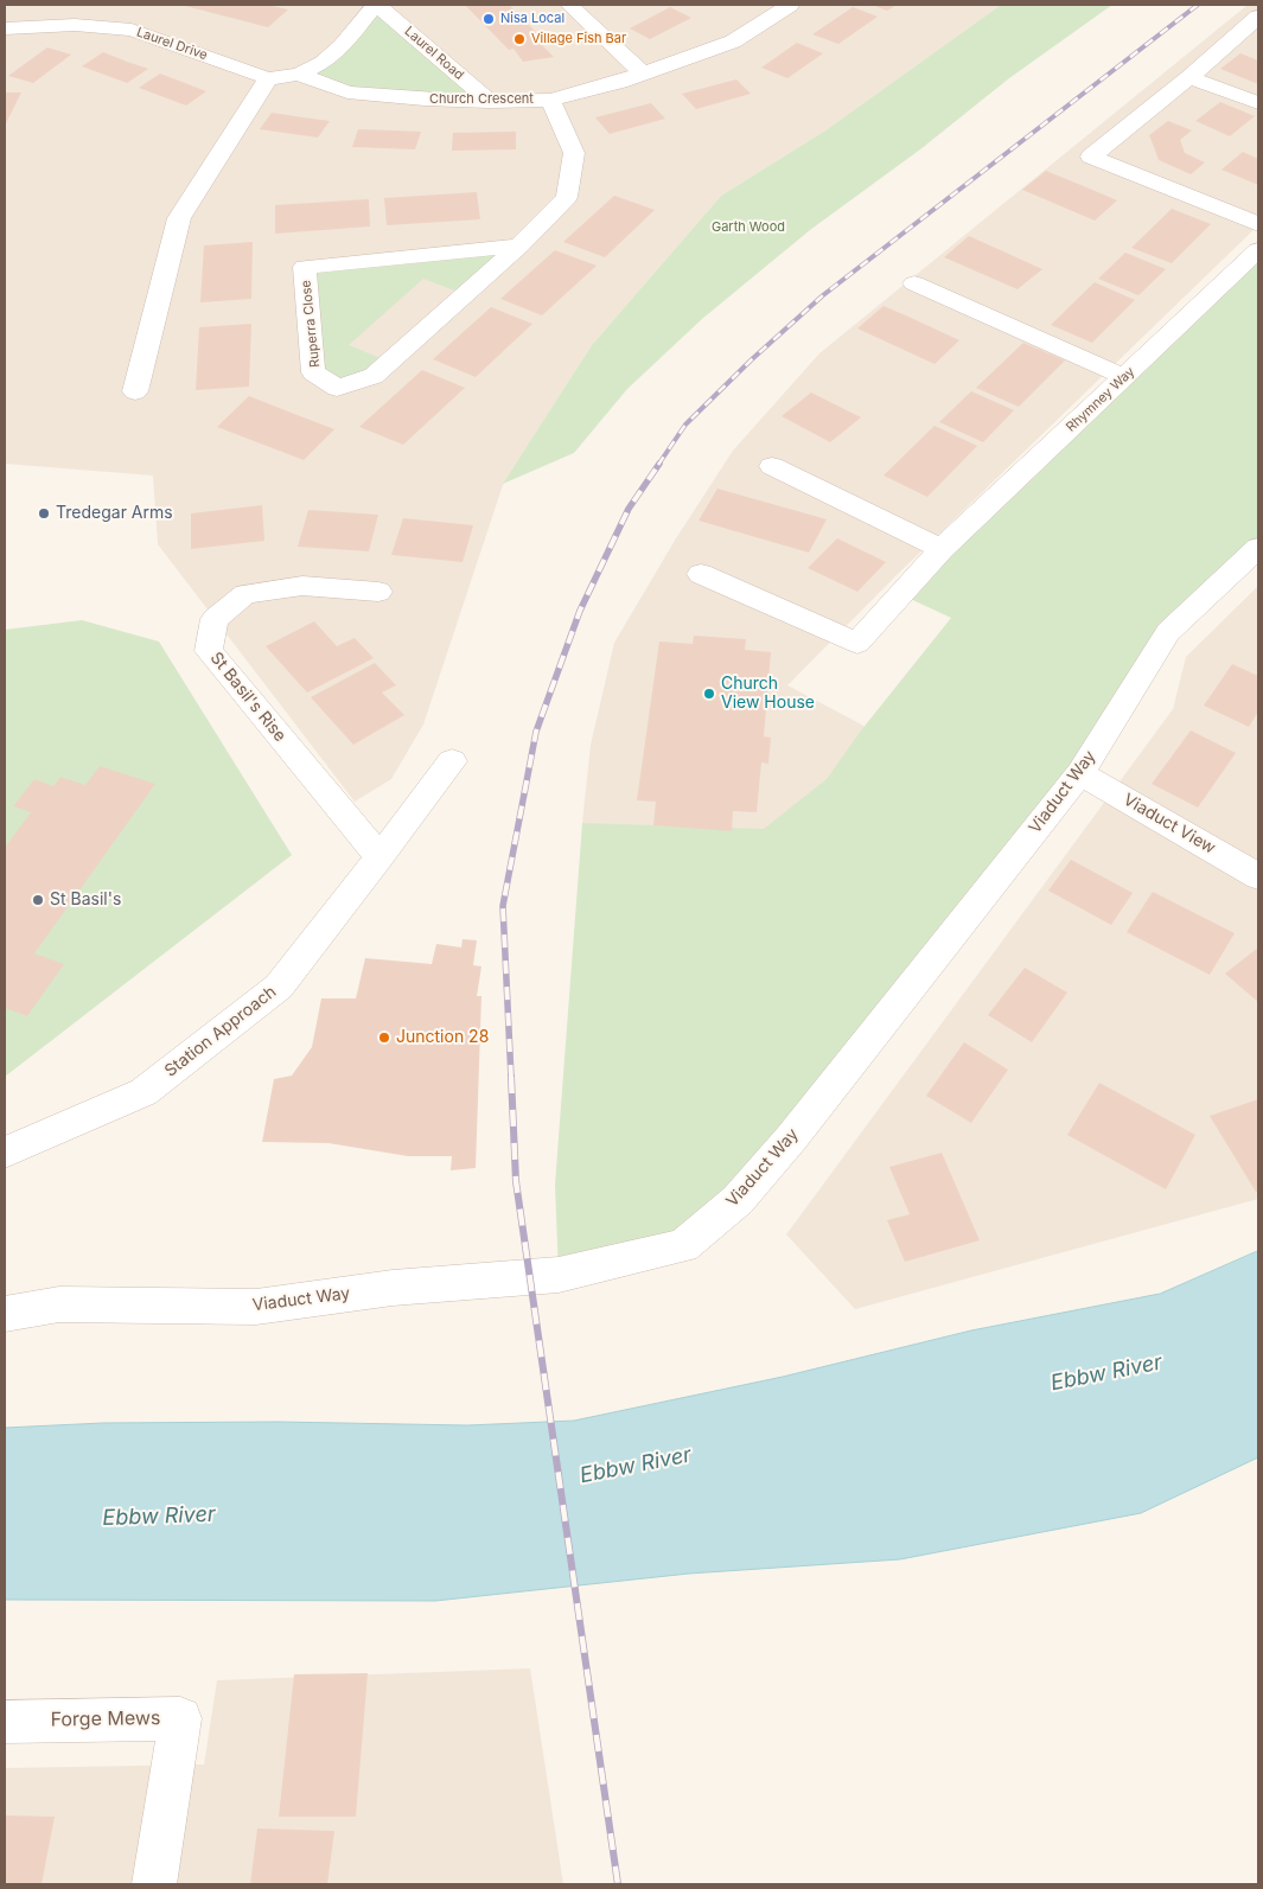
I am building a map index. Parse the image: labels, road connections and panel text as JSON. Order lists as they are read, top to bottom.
{
  "streets": {
    "street": [
      "Laurel Drive",
      "Laurel Road",
      "Church Crescent",
      "Ruperra Close",
      "Rhymney Way",
      "St Basil's Rise",
      "Viaduct Way",
      "Viaduct View",
      "Station Approach",
      "Forge Mews"
    ]
  },
  "crossings": [
    ["Laurel Drive", "Laurel Road"],
    ["Laurel Drive", "Church Crescent"],
    ["Laurel Road", "Church Crescent"],
    ["Church Crescent", "Ruperra Close"],
    ["St Basil's Rise", "Station Approach"],
    ["Viaduct Way", "Viaduct View"]
  ],
  "water": ["Ebbw River"],
  "parks": ["Garth Wood"],
  "places": [
    "Nisa Local",
    "Village Fish Bar",
    "Tredegar Arms",
    "Church View House",
    "St Basil's",
    "Junction 28"
  ]
}
